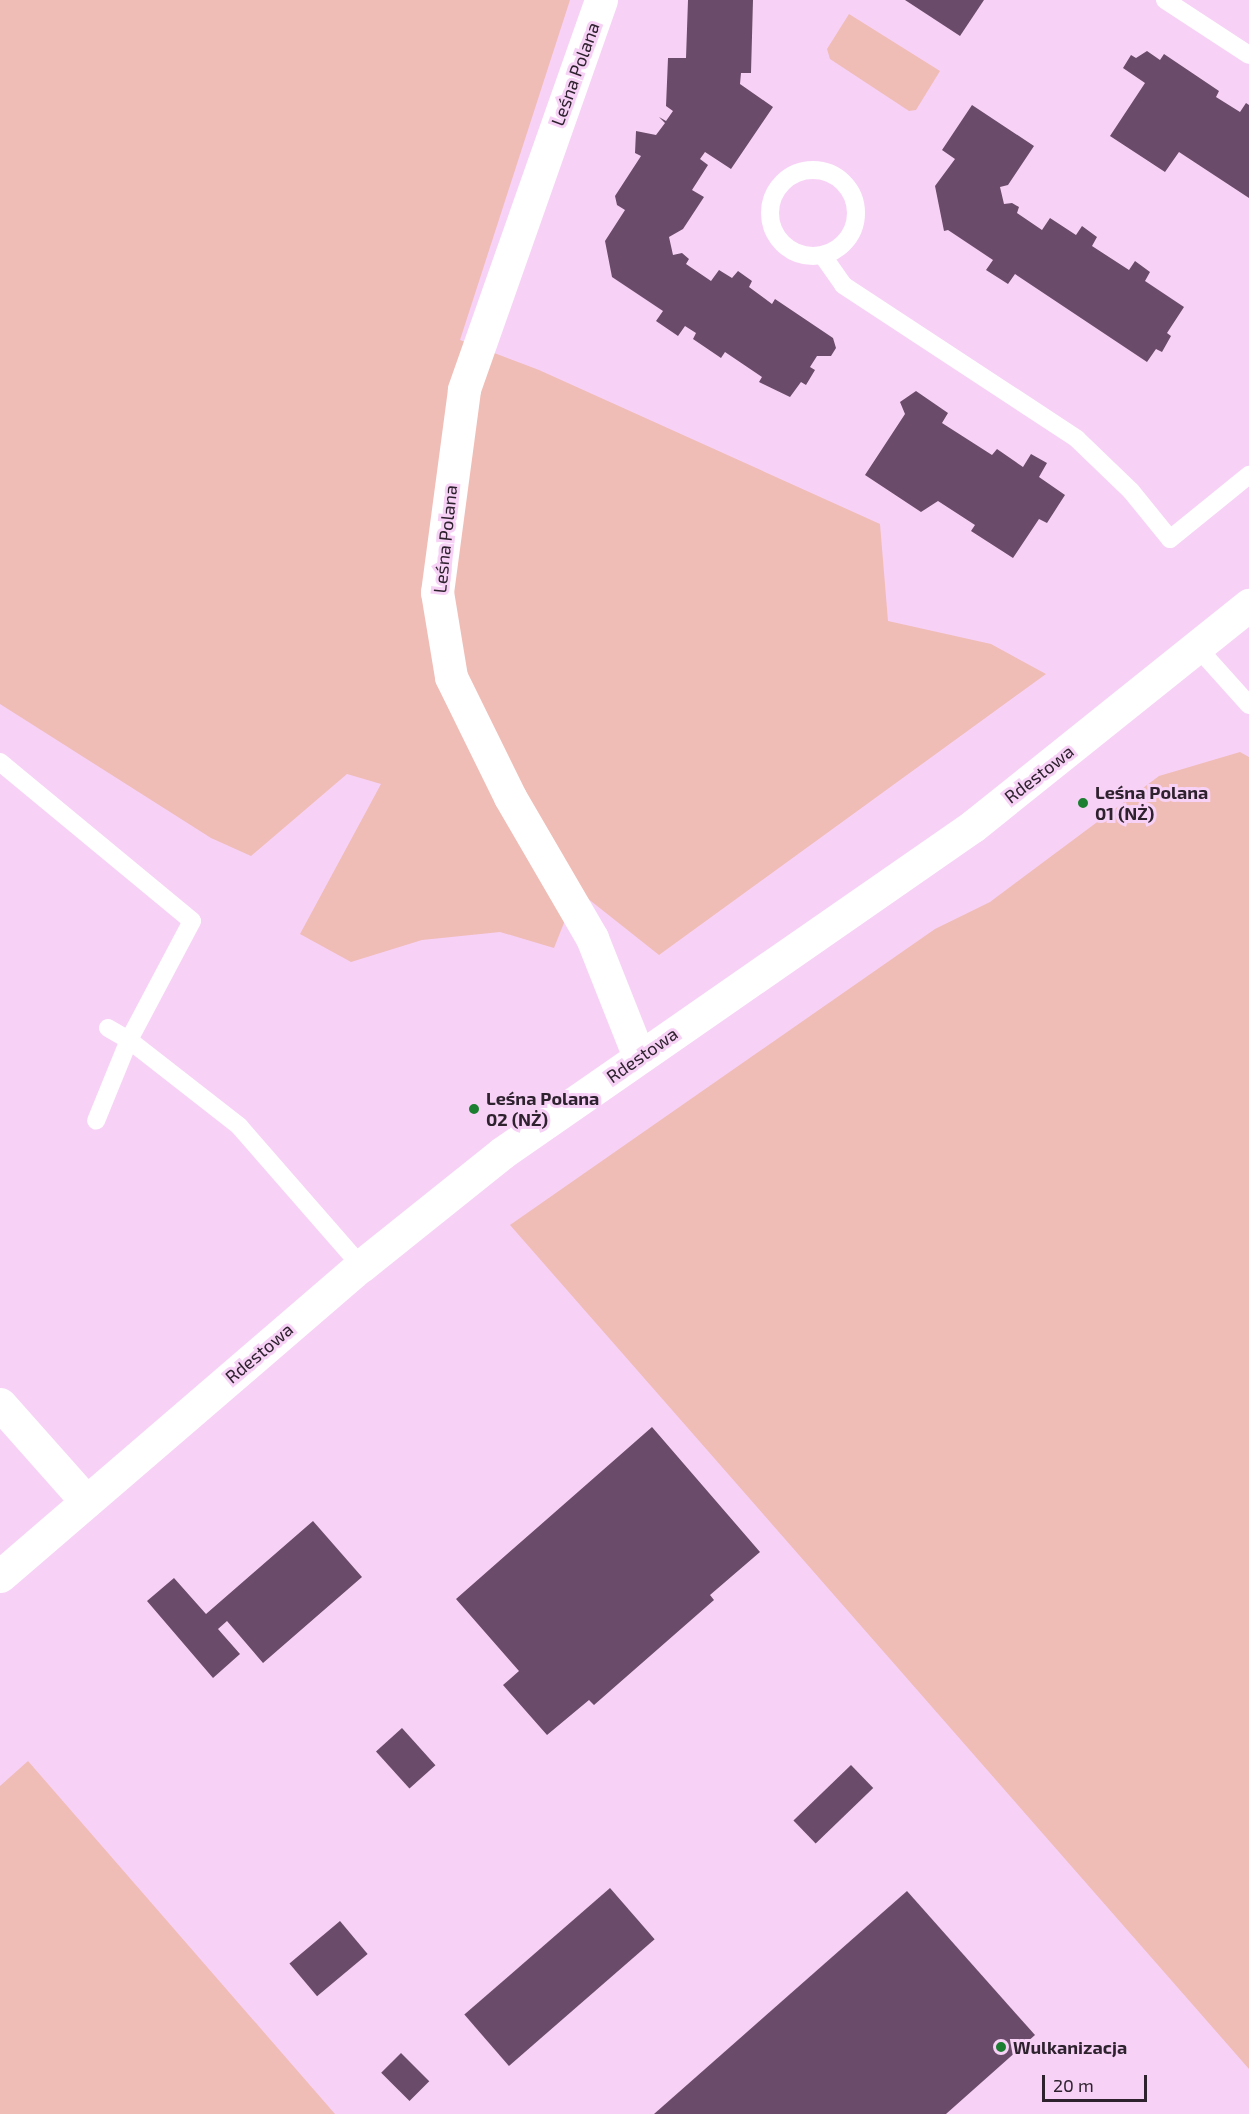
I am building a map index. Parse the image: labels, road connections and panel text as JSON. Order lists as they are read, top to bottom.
{
  "streets": {
    "street": ["Leśna Polana", "Rdestowa"]
  },
  "crossings": [
    ["Leśna Polana", "Rdestowa"]
  ],
  "places": ["Leśna Polana 01 (NŻ)", "Leśna Polana 02 (NŻ)", "Wulkanizacja"],
  "scale_bar": "20 m"
}
